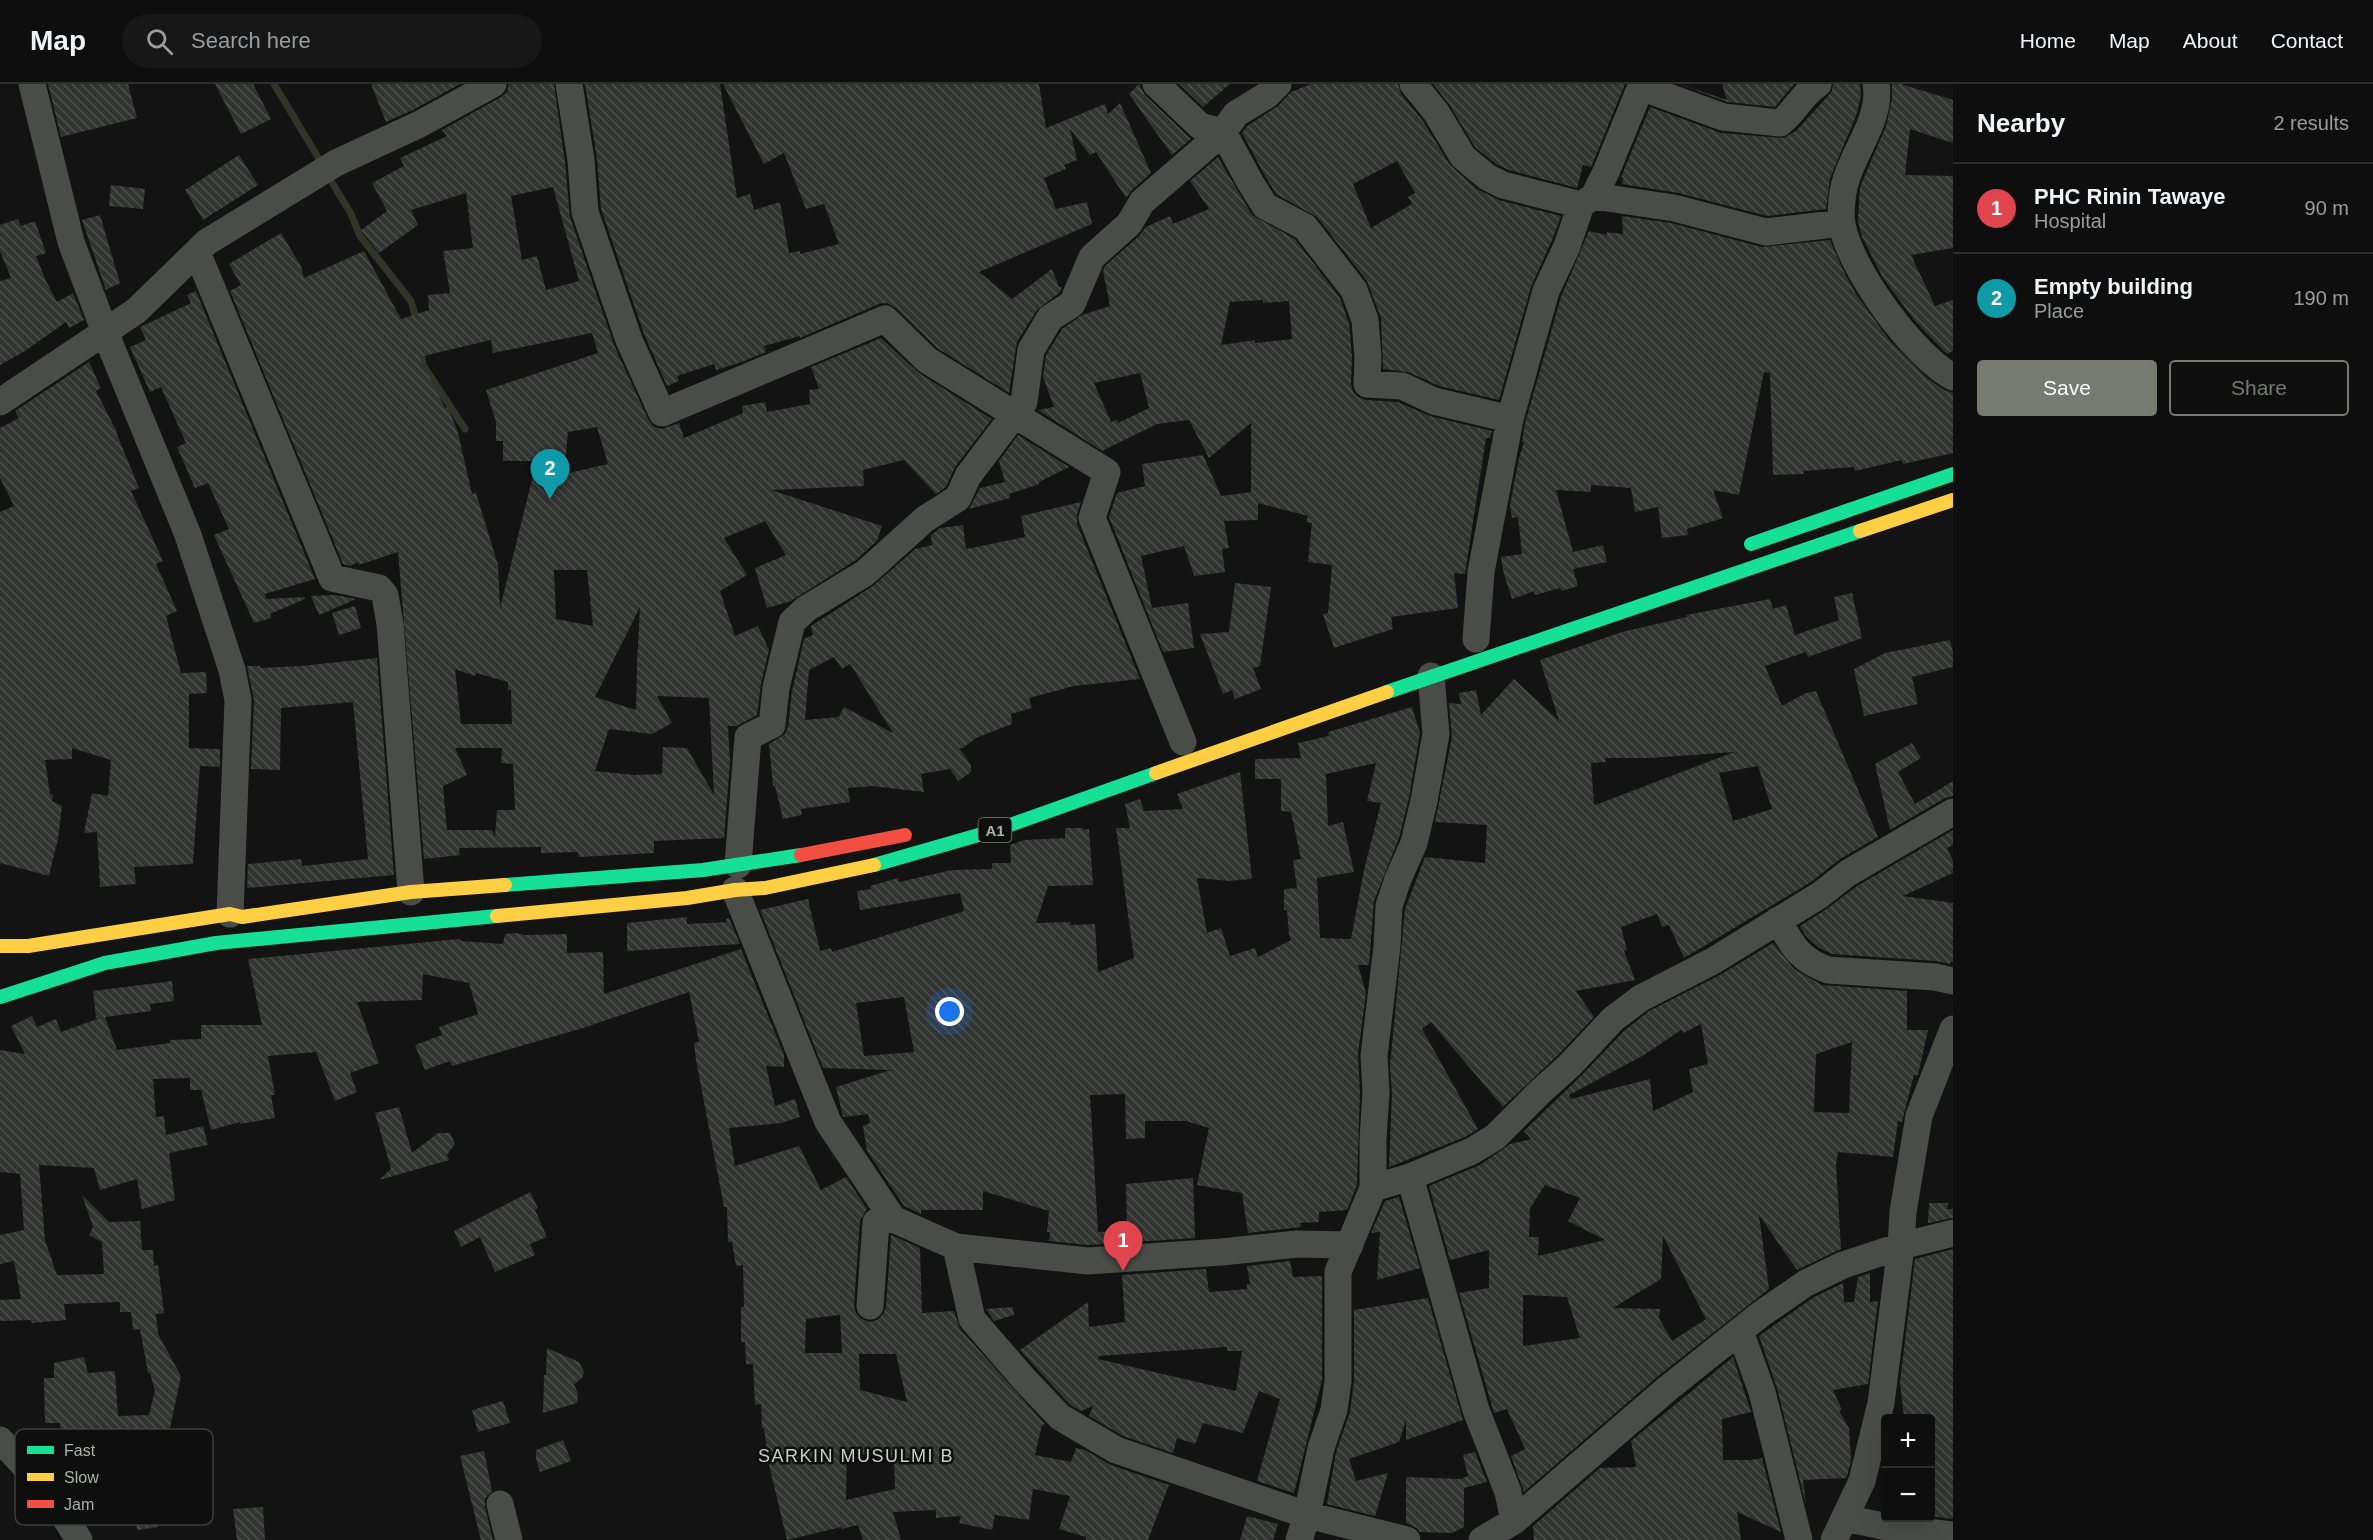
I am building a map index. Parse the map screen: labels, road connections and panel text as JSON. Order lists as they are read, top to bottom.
{
  "streets": {
    "highway": ["A1"]
  },
  "districts": ["SARKIN MUSULMI B"],
  "legend": ["Fast", "Slow", "Jam"],
  "page": {
    "header": "Map",
    "search": "Search here",
    "nav": [
      "Home",
      "Map",
      "About",
      "Contact"
    ],
    "heading": ["Nearby", "2 results"],
    "list": [
      {
        "mark": "1",
        "name": "PHC Rinin Tawaye",
        "note": "Hospital",
        "value": "90 m"
      },
      {
        "mark": "2",
        "name": "Empty building",
        "note": "Place",
        "value": "190 m"
      }
    ],
    "buttons": ["Save", "Share"],
    "pins": ["2", "1"],
    "map_buttons": ["+", "−"]
  }
}
